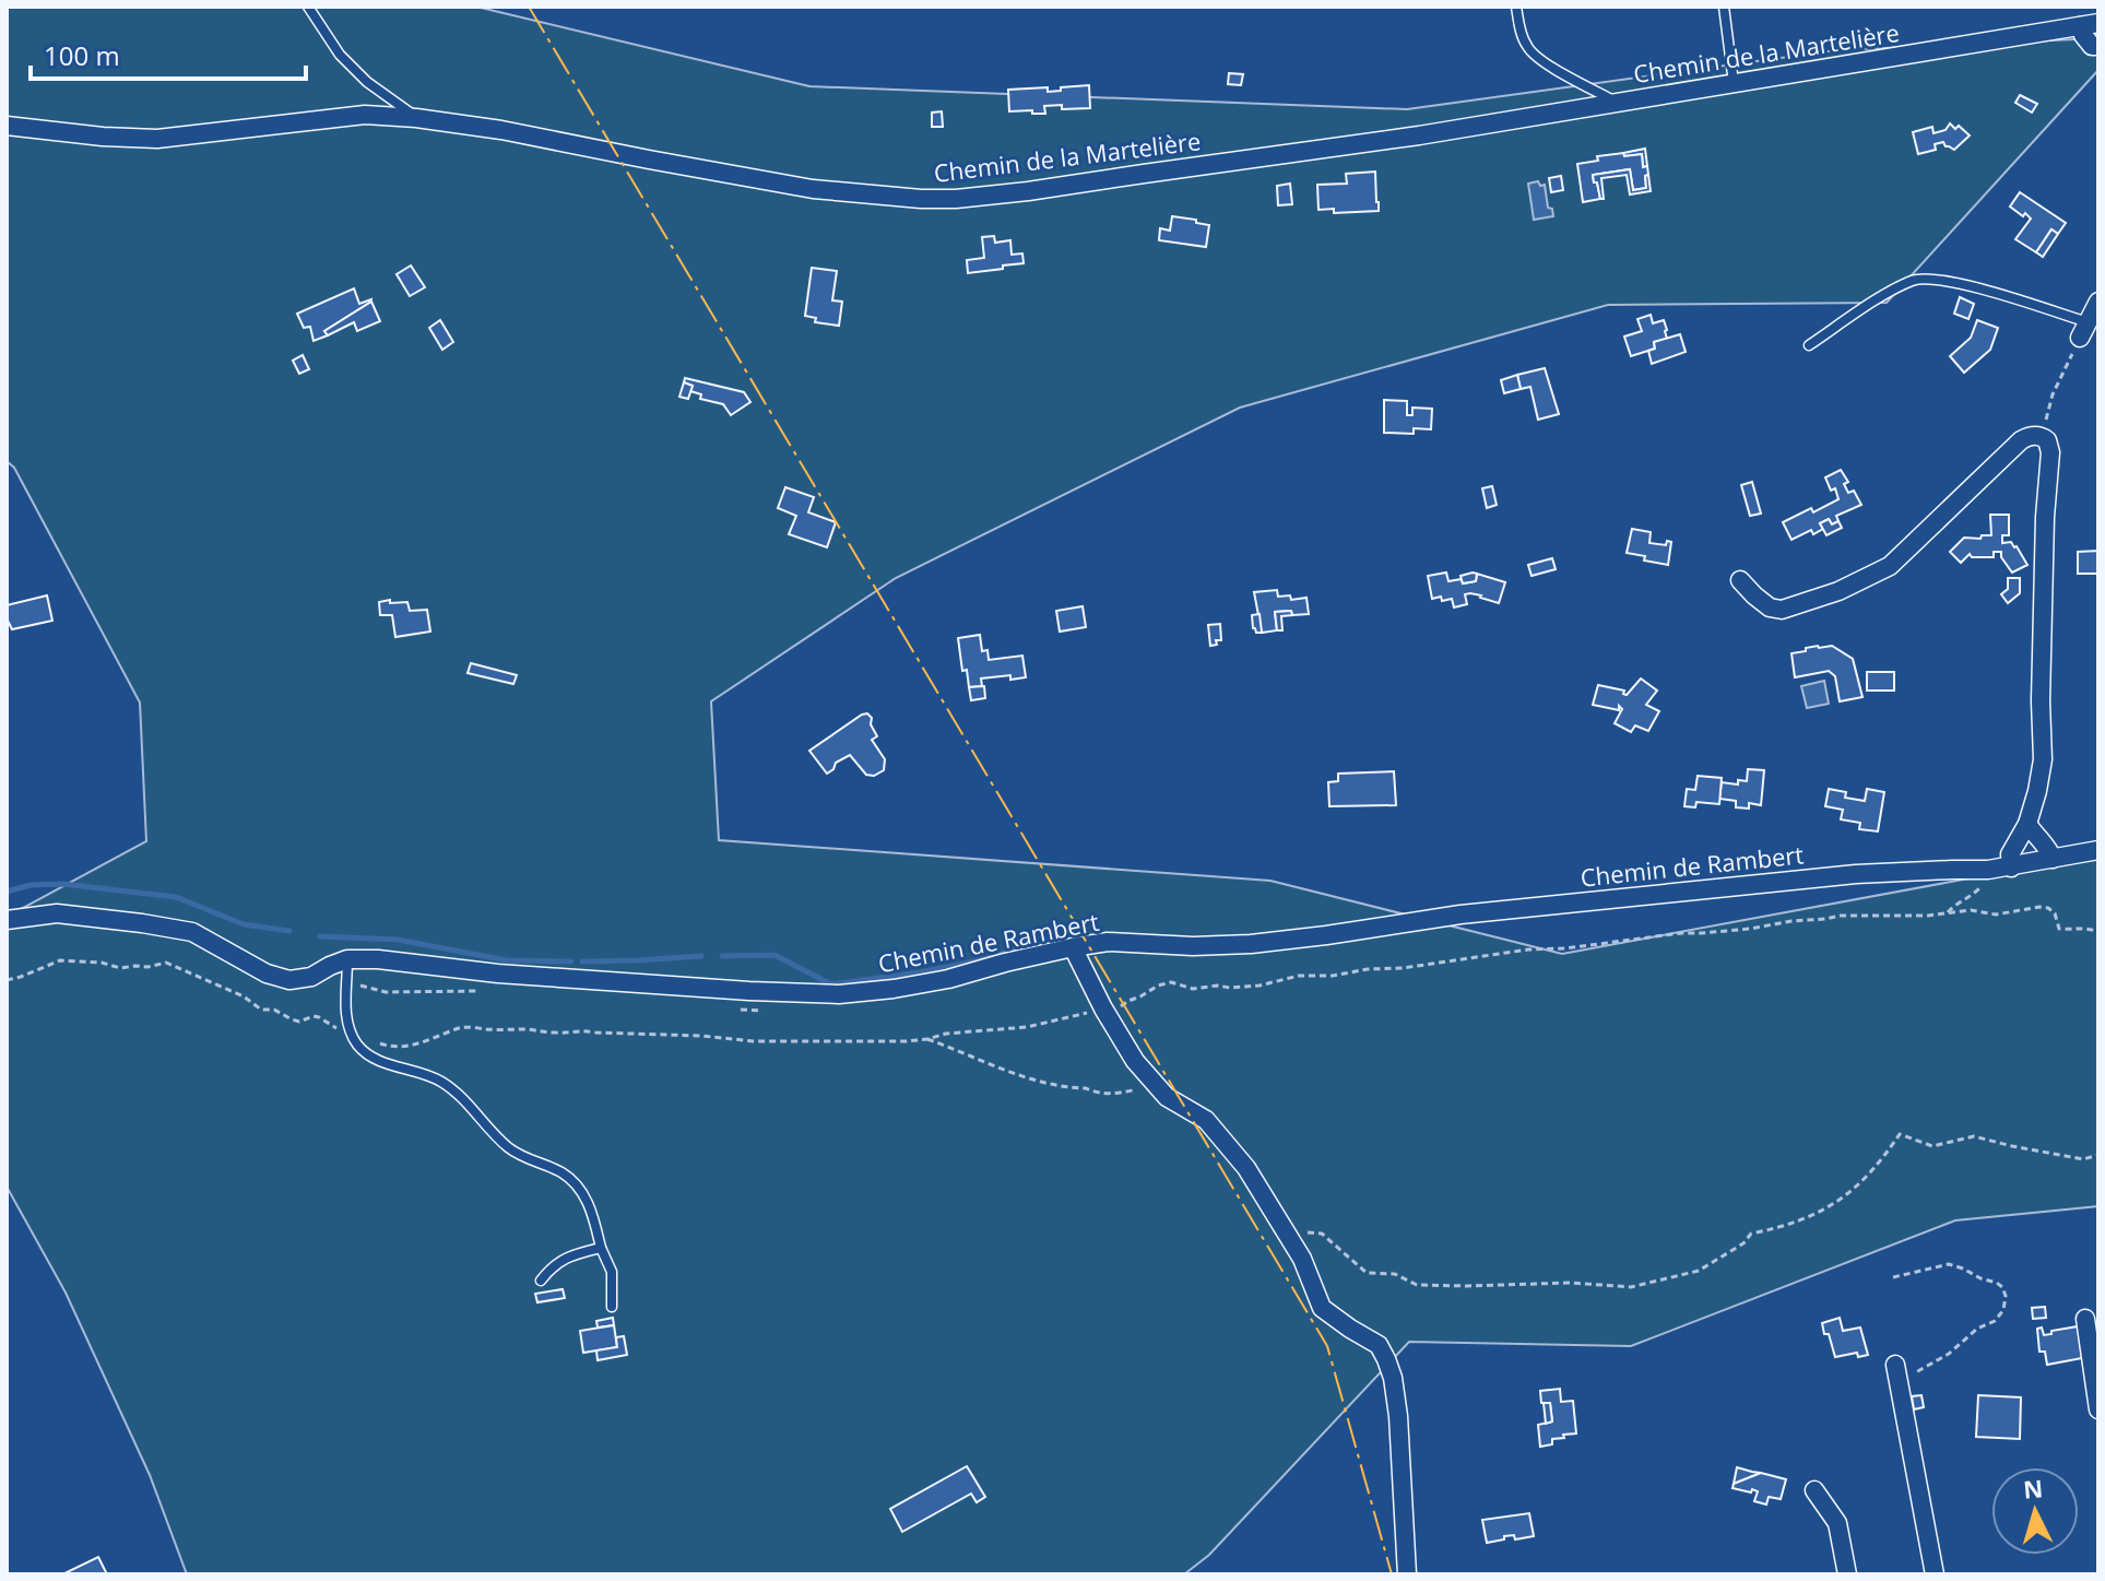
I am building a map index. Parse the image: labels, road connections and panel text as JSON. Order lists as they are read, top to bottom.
{
  "streets": {
    "street": ["Chemin de la Martelière", "Chemin de Rambert"]
  },
  "scale_bar": "100 m",
  "north": "top"
}
